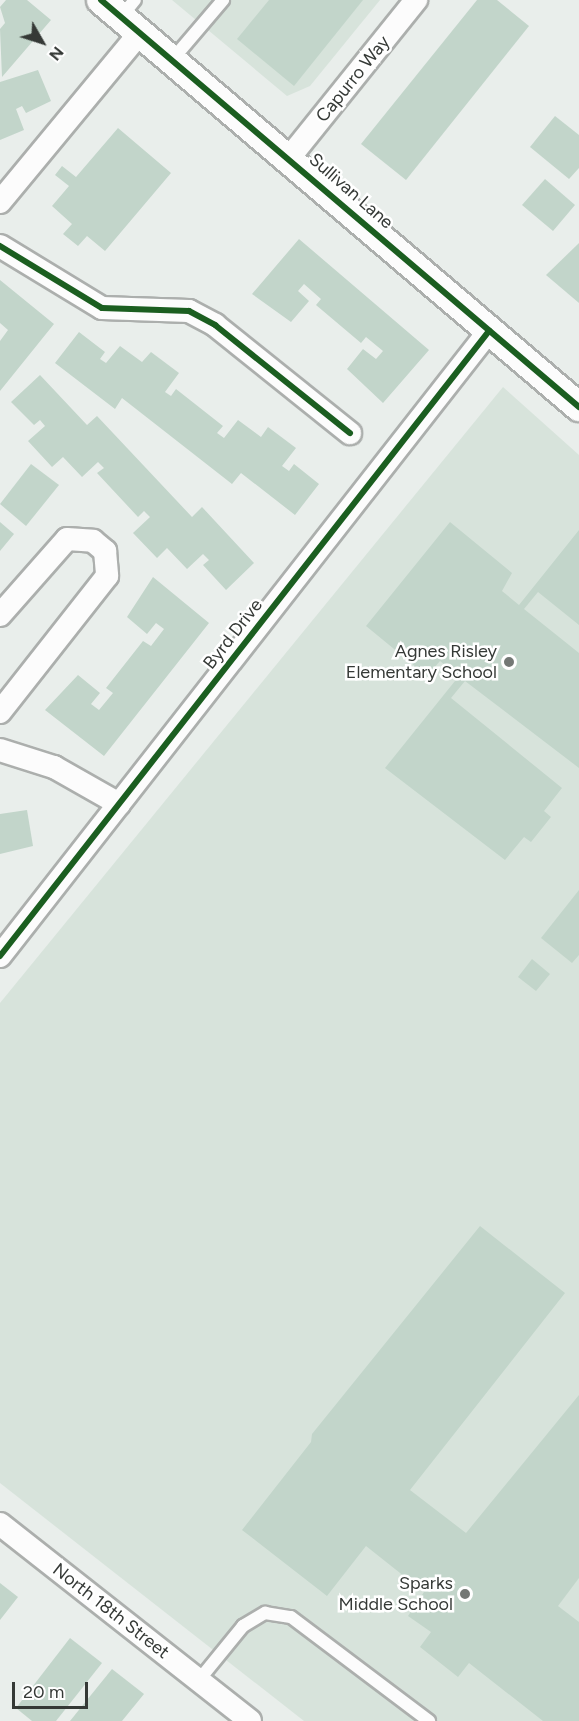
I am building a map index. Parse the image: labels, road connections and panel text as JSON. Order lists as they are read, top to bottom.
{
  "streets": {
    "street": [
      "Capurro Way",
      "Sullivan Lane",
      "Byrd Drive",
      "North 18th Street"
    ]
  },
  "crossings": [
    ["Capurro Way", "Sullivan Lane"],
    ["Sullivan Lane", "Byrd Drive"]
  ],
  "places": ["Agnes Risley Elementary School", "Sparks Middle School"],
  "scale_bar": "20 m",
  "north": "bottom right"
}
